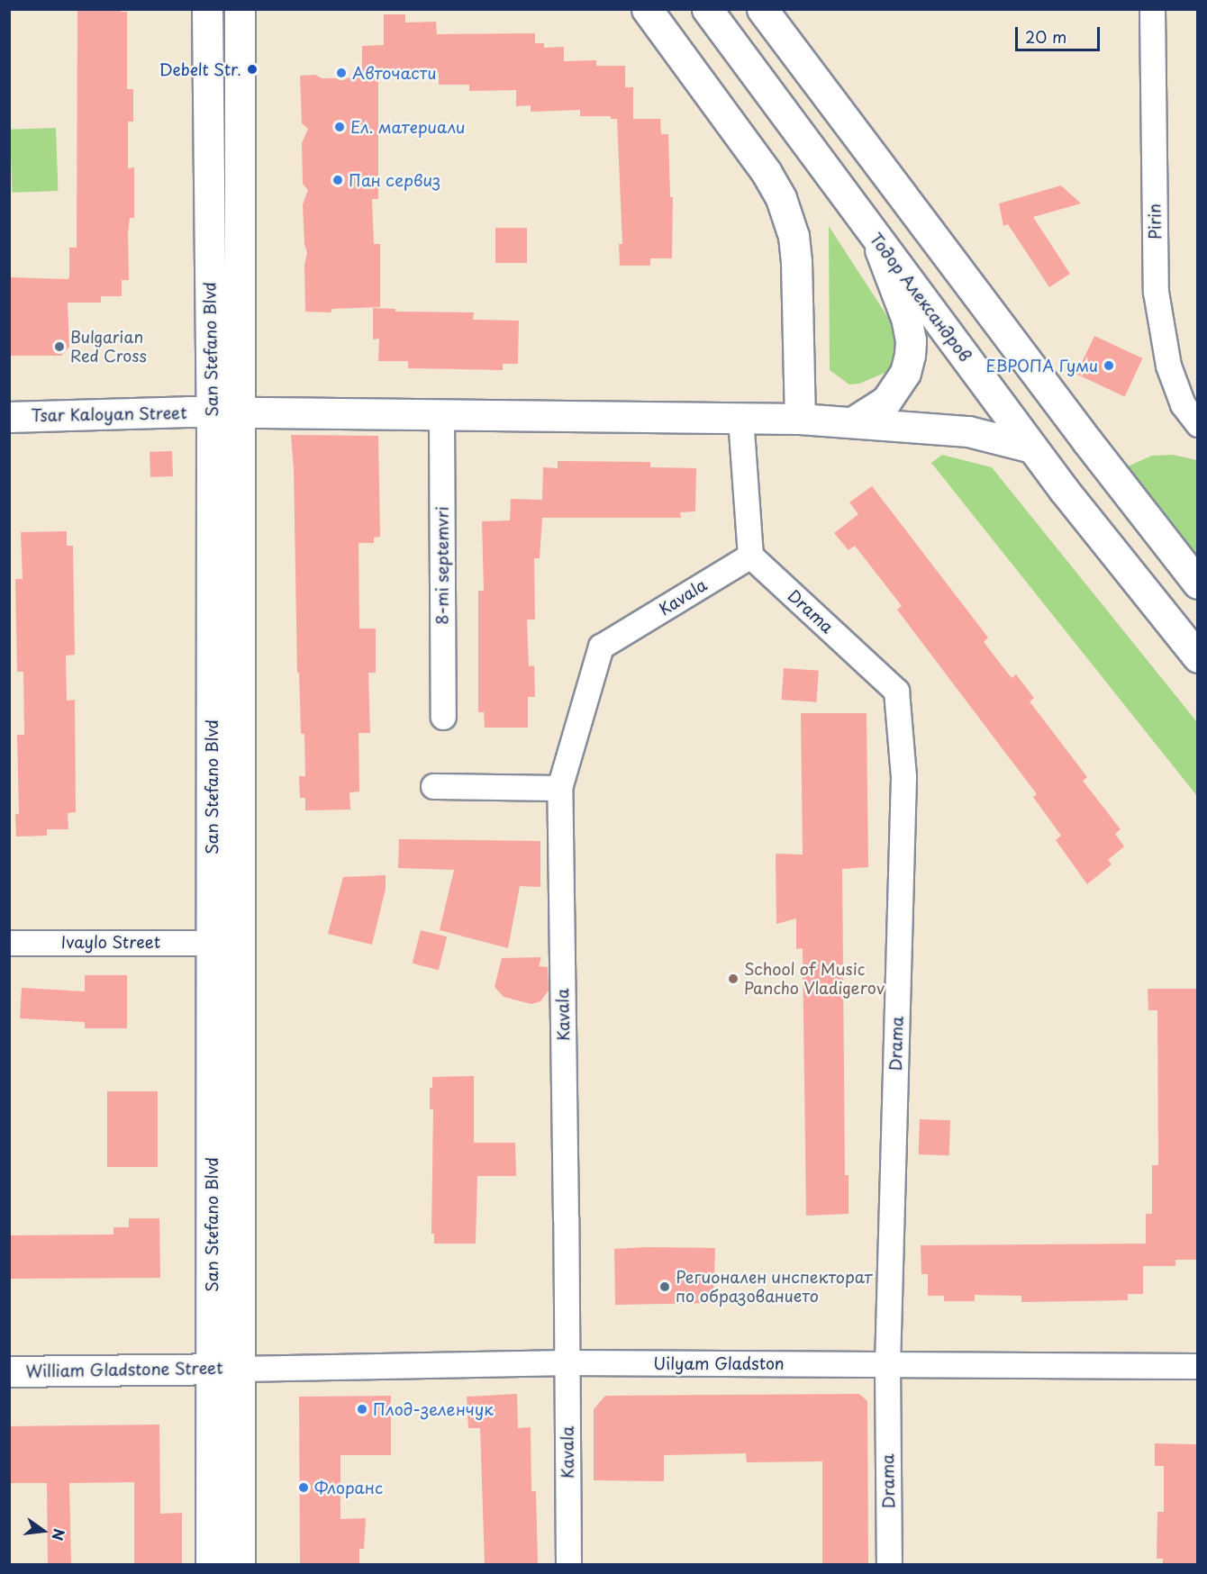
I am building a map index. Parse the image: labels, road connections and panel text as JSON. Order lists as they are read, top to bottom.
{
  "streets": {
    "main road": [
      "Тодор Александров",
      "San Stefano Blvd",
      "Tsar Kaloyan Street",
      "William Gladstone Street"
    ],
    "street": [
      "Pirin",
      "8-mi septemvri",
      "Kavala",
      "Drama",
      "Ivaylo Street",
      "Uilyam Gladston"
    ]
  },
  "crossings": [
    ["Тодор Александров", "Tsar Kaloyan Street"],
    ["San Stefano Blvd", "Tsar Kaloyan Street"],
    ["San Stefano Blvd", "Ivaylo Street"],
    ["San Stefano Blvd", "Uilyam Gladston"],
    ["San Stefano Blvd", "William Gladstone Street"],
    ["Tsar Kaloyan Street", "8-mi septemvri"],
    ["Kavala", "Drama"],
    ["Kavala", "Uilyam Gladston"],
    ["Drama", "Uilyam Gladston"],
    ["Uilyam Gladston", "William Gladstone Street"]
  ],
  "places": [
    "Debelt Str.",
    "Авточасти",
    "Ел. материали",
    "Пан сервиз",
    "Bulgarian Red Cross",
    "ЕВРОПА Гуми",
    "School of Music Pancho Vladigerov",
    "Регионален инспекторат по образованието",
    "Плод-зеленчук",
    "Флоранс"
  ],
  "scale_bar": "20 m",
  "north": "right"
}
